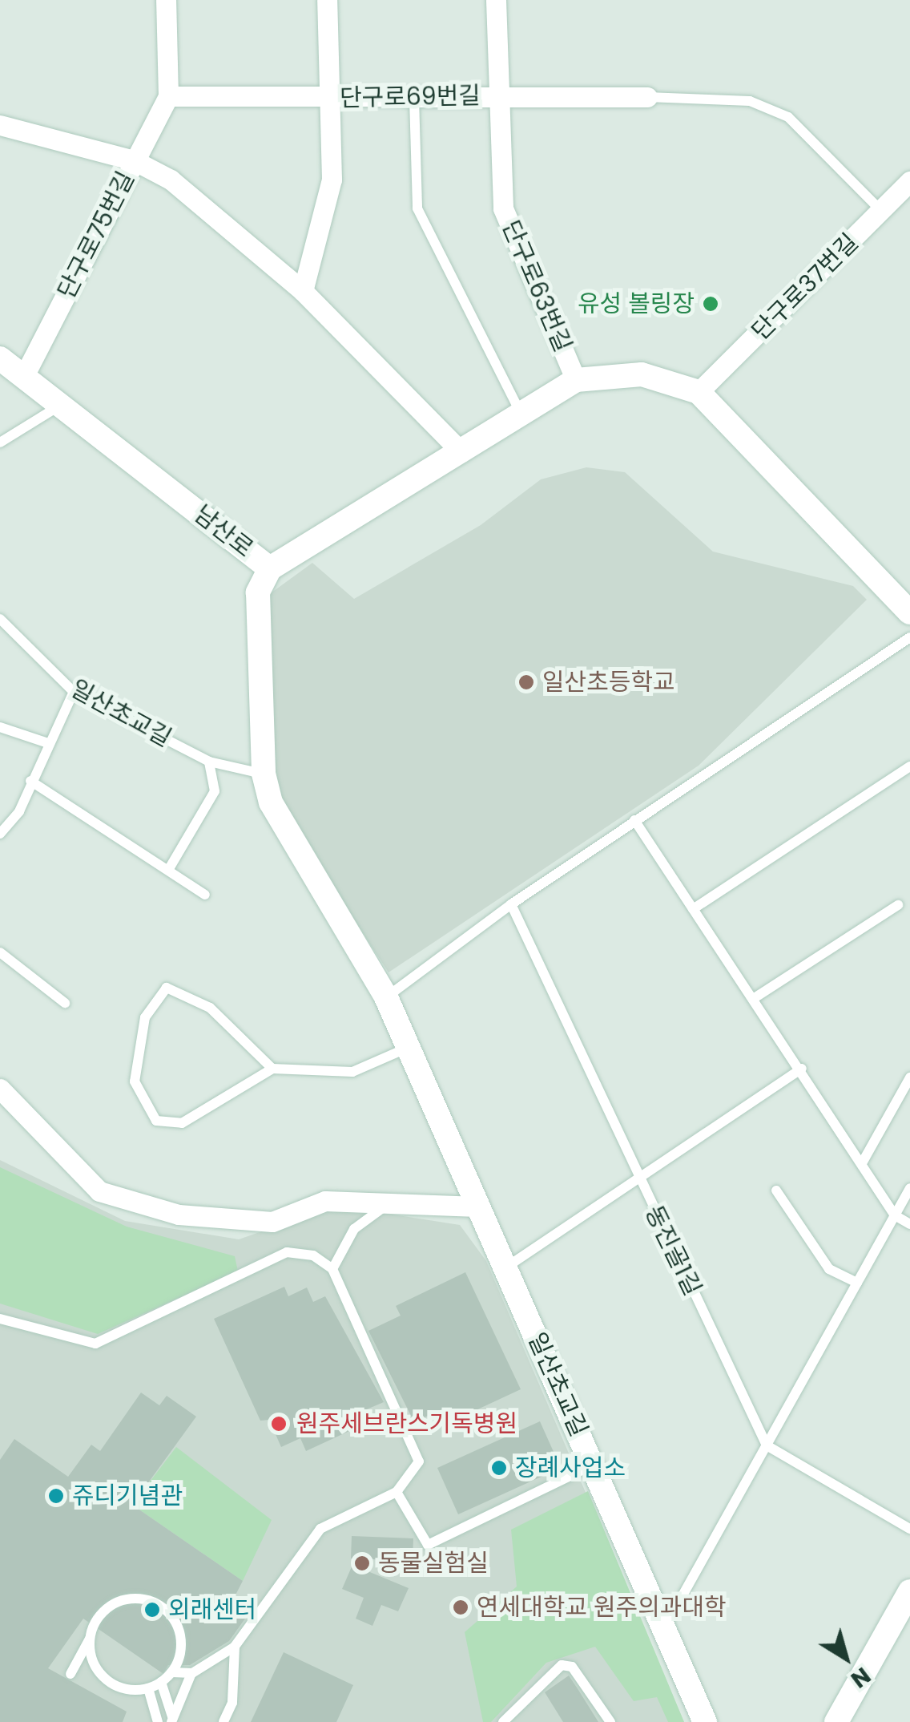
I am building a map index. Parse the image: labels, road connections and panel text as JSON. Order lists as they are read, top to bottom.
{
  "streets": {
    "street": [
      "단구로69번길",
      "단구로75번길",
      "단구로63번길",
      "단구로37번길",
      "남산로",
      "일산초교길"
    ],
    "lane": ["동진골1길"]
  },
  "crossings": [
    ["단구로69번길", "단구로63번길"],
    ["단구로75번길", "남산로"],
    ["단구로63번길", "남산로"],
    ["단구로37번길", "남산로"],
    ["남산로", "일산초교길"]
  ],
  "places": [
    "유성 볼링장",
    "일산초등학교",
    "원주세브란스기독병원",
    "장례사업소",
    "쥬디기념관",
    "동물실험실",
    "연세대학교 원주의과대학",
    "외래센터"
  ],
  "north": "bottom right"
}
